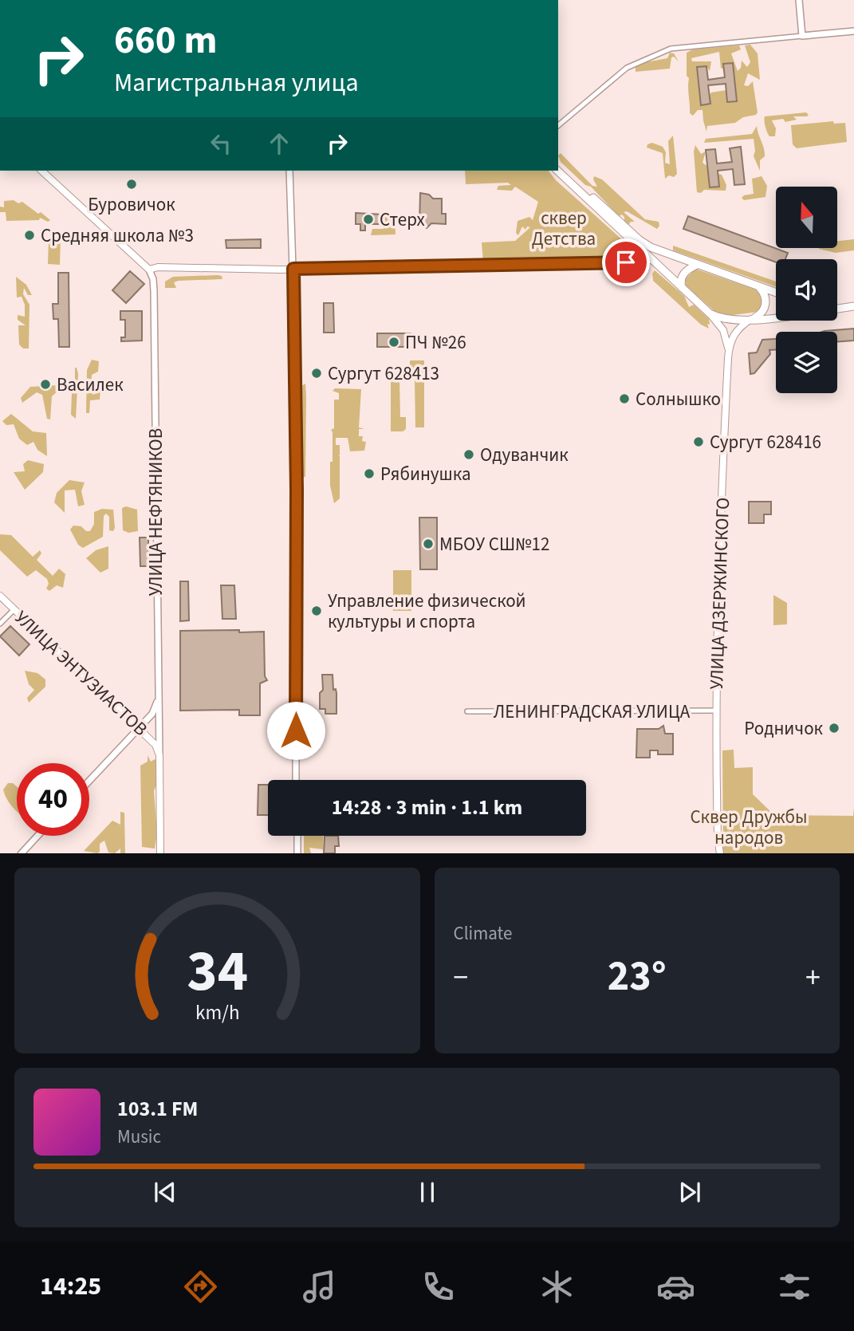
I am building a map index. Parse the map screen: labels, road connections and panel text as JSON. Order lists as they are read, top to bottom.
{
  "streets": {
    "main road": ["УЛИЦА ДЗЕРЖИНСКОГО", "УЛИЦА ЭНТУЗИАСТОВ"],
    "street": ["УЛИЦА НЕФТЯНИКОВ", "ЛЕНИНГРАДСКАЯ УЛИЦА"]
  },
  "crossings": [
    ["УЛИЦА НЕФТЯНИКОВ", "УЛИЦА ЭНТУЗИАСТОВ"],
    ["УЛИЦА ДЗЕРЖИНСКОГО", "ЛЕНИНГРАДСКАЯ УЛИЦА"]
  ],
  "parks": ["сквер Детства", "Сквер Дружбы народов"],
  "places": [
    "Буровичок",
    "Стерх",
    "Средняя школа №3",
    "ПЧ №26",
    "Сургут 628413",
    "Василек",
    "Солнышко",
    "Сургут 628416",
    "Одуванчик",
    "Рябинушка",
    "МБОУ СШ№12",
    "Управление физической культуры и спорта",
    "Родничок"
  ],
  "north": "top",
  "page": {
    "turn": ["660 m", "Магистральная улица"],
    "limit": "40",
    "trip": "14:28 · 3 min · 1.1 km",
    "tile": "Climate",
    "heat": ["−", "23°", "+"],
    "song": ["103.1 FM", "Music"],
    "tabs": "14:25",
    "gauge": ["34", "km/h"]
  }
}
